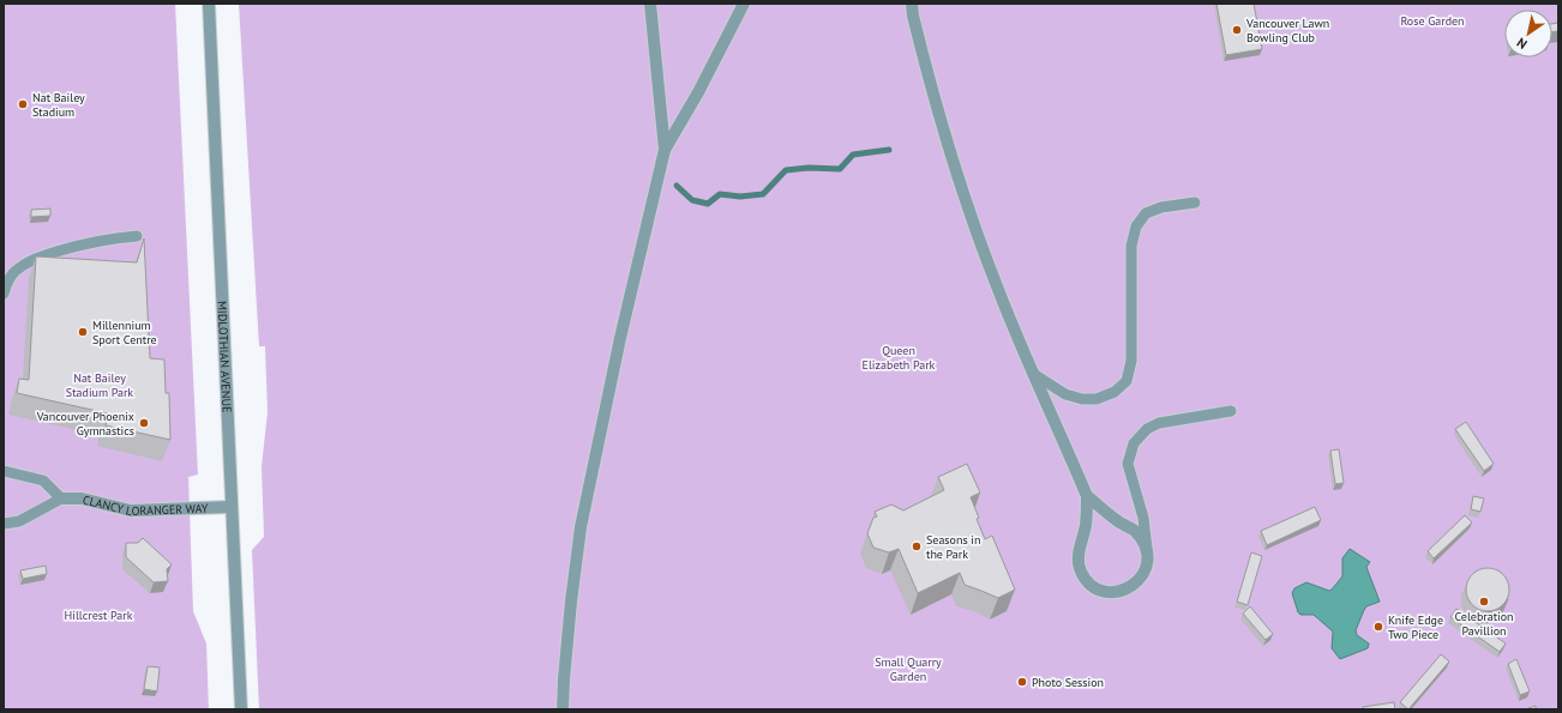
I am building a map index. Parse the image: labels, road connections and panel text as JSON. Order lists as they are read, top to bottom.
{
  "streets": {
    "street": ["MIDLOTHIAN AVENUE", "CLANCY LORANGER WAY"]
  },
  "crossings": [
    ["MIDLOTHIAN AVENUE", "CLANCY LORANGER WAY"]
  ],
  "parks": [
    "Rose Garden",
    "Queen Elizabeth Park",
    "Nat Bailey Stadium Park",
    "Hillcrest Park",
    "Small Quarry Garden"
  ],
  "places": [
    "Vancouver Lawn Bowling Club",
    "Nat Bailey Stadium",
    "Millennium Sport Centre",
    "Vancouver Phoenix Gymnastics",
    "Seasons in the Park",
    "Celebration Pavillion",
    "Knife Edge Two Piece",
    "Photo Session"
  ],
  "north": "bottom left"
}
